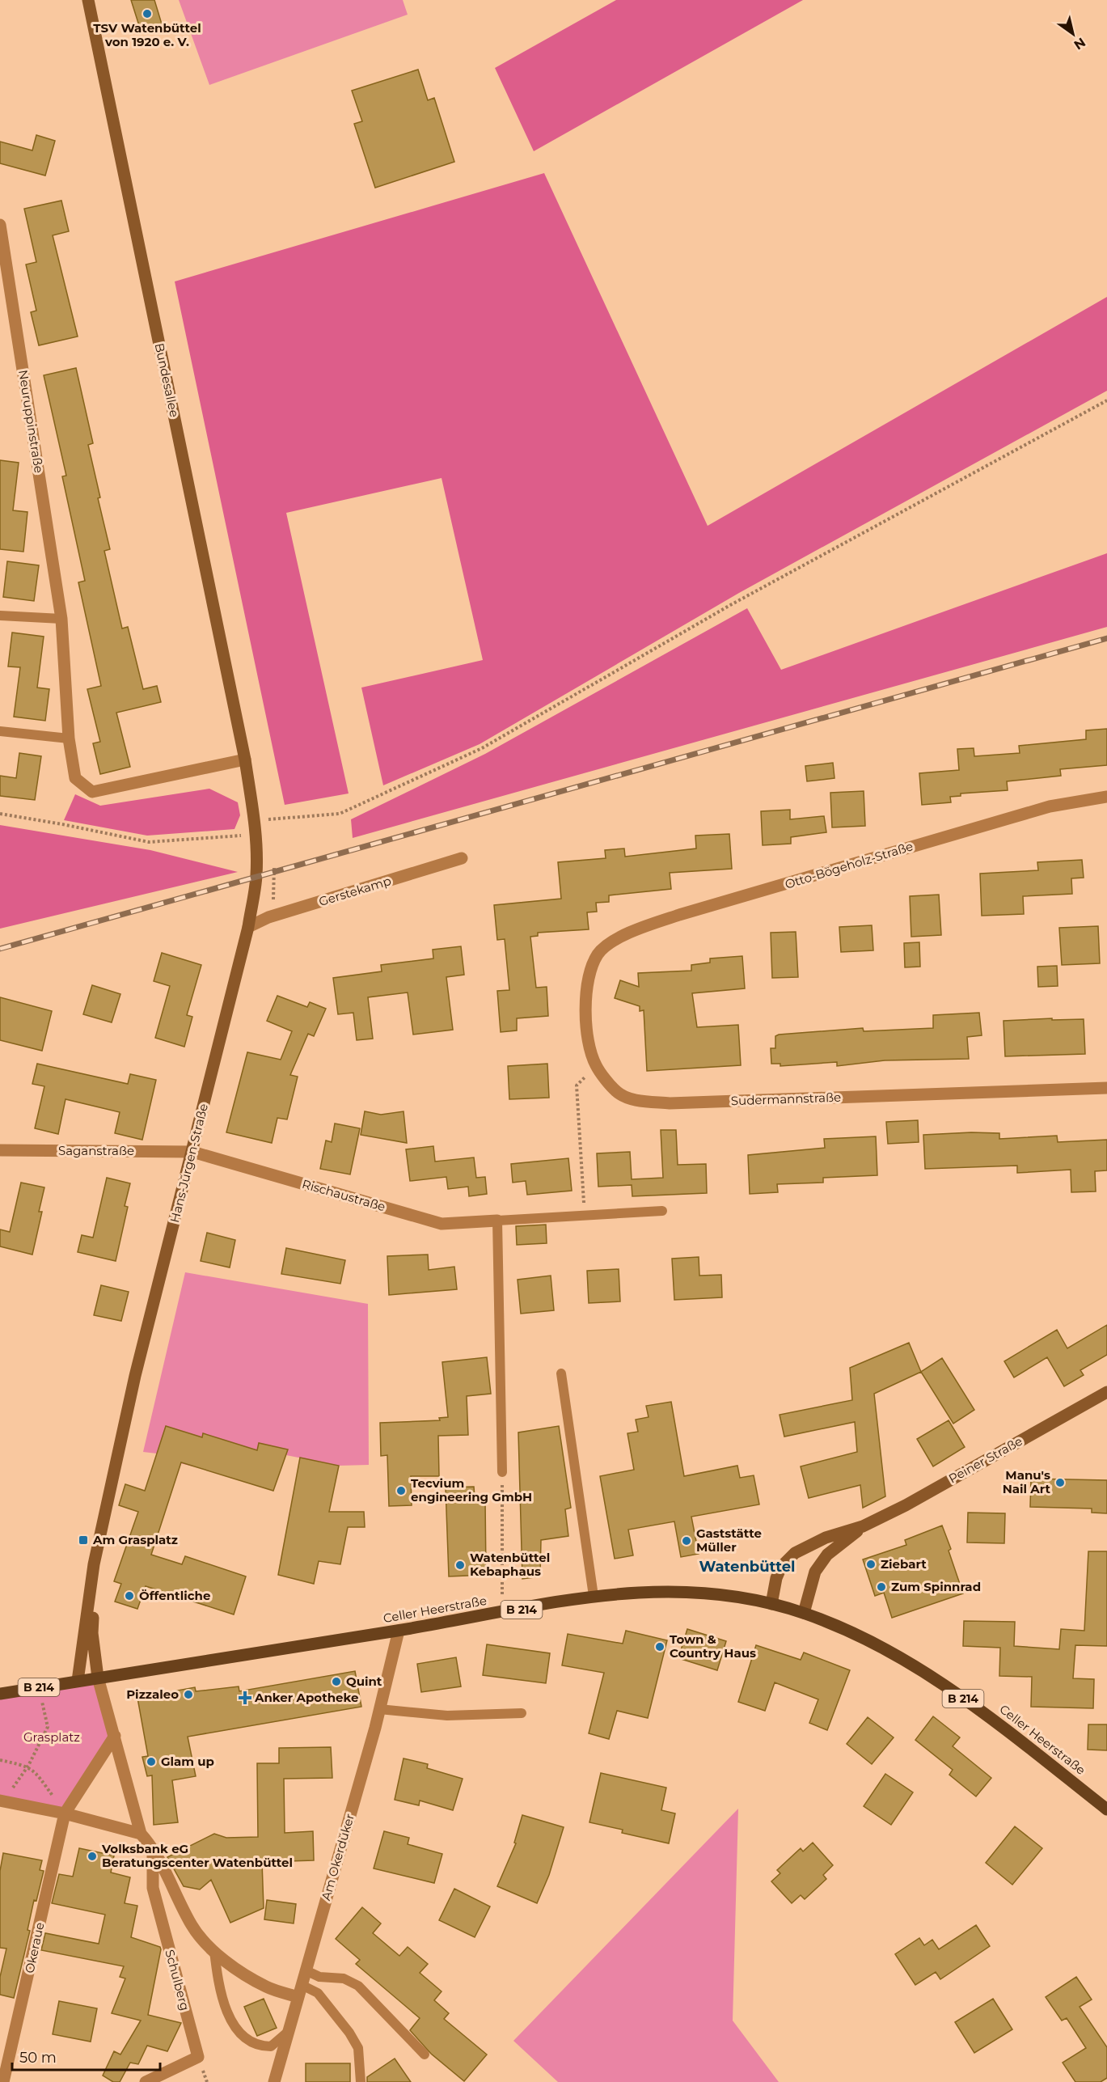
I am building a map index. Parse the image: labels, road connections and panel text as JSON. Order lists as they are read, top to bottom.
{
  "streets": {
    "main road": [
      "Bundesallee",
      "Hans-Jürgen-Straße",
      "Peiner Straße",
      "Celler Heerstraße",
      "B 214"
    ],
    "street": [
      "Neuruppinstraße",
      "Otto-Bögeholz-Straße",
      "Gerstekamp",
      "Sudermannstraße",
      "Saganstraße",
      "Rischaustraße",
      "Am Okerdüker",
      "Okeraue",
      "Schulberg"
    ]
  },
  "crossings": [
    ["Bundesallee", "Neuruppinstraße"],
    ["Bundesallee", "Hans-Jürgen-Straße"],
    ["Neuruppinstraße", "Hans-Jürgen-Straße"],
    ["Otto-Bögeholz-Straße", "Sudermannstraße"],
    ["Gerstekamp", "Hans-Jürgen-Straße"],
    ["Saganstraße", "Hans-Jürgen-Straße"],
    ["Saganstraße", "Rischaustraße"],
    ["Hans-Jürgen-Straße", "Rischaustraße"],
    ["Hans-Jürgen-Straße", "Celler Heerstraße"],
    ["Peiner Straße", "Celler Heerstraße"],
    ["Celler Heerstraße", "Am Okerdüker"]
  ],
  "districts": ["Watenbüttel"],
  "parks": ["Grasplatz"],
  "places": {
    "other": [
      "TSV Watenbüttel von 1920 e. V.",
      "Manu's Nail Art",
      "Tecvium engineering GmbH",
      "Gaststätte Müller",
      "Ziebart",
      "Watenbüttel Kebaphaus",
      "Zum Spinnrad",
      "Öffentliche",
      "Town & Country Haus",
      "Quint",
      "Pizzaleo",
      "Glam up",
      "Volksbank eG Beratungscenter Watenbüttel"
    ],
    "transit": ["Am Grasplatz"],
    "health": ["Anker Apotheke"]
  },
  "scale_bar": "50 m",
  "north": "bottom right"
}
